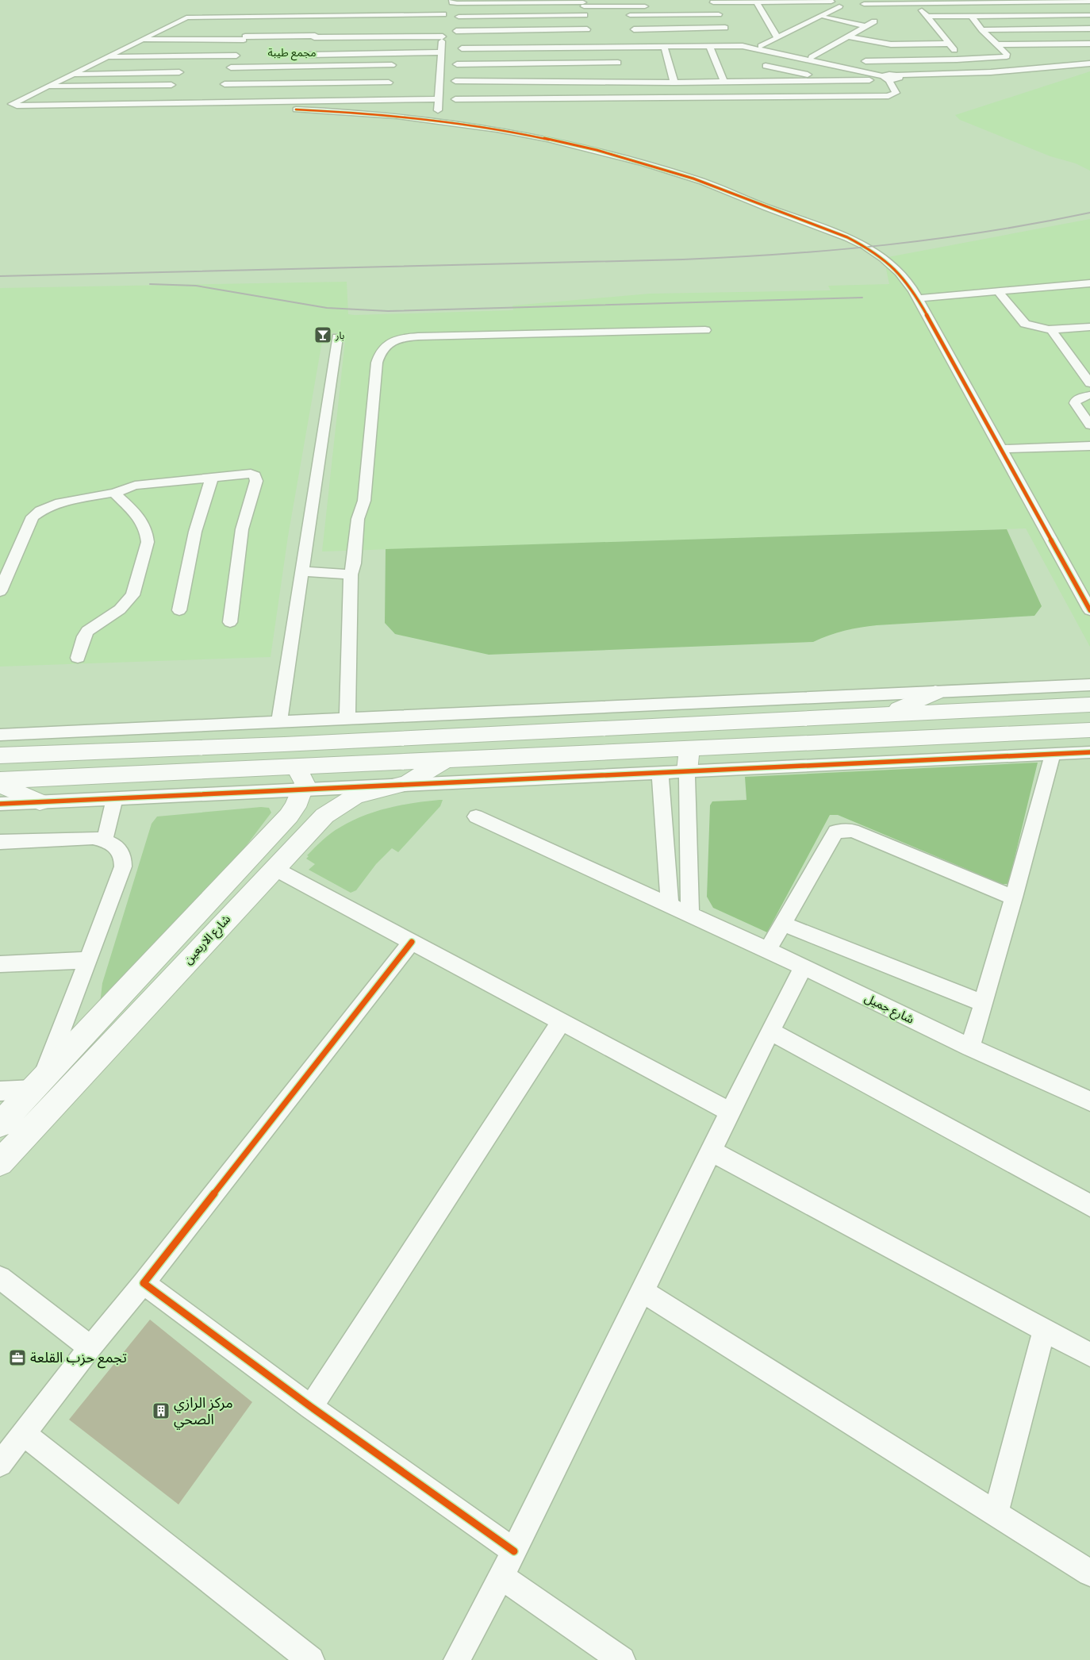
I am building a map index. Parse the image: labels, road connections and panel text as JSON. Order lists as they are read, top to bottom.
{
  "streets": {
    "main road": ["شارع الاربعين"],
    "street": ["شارع جميل"]
  },
  "districts": ["مجمع طيبة"],
  "places": {
    "bar": ["بار"],
    "office": ["تجمع حزب القلعة"],
    "building": ["مركز الرازي الصحي"]
  }
}
